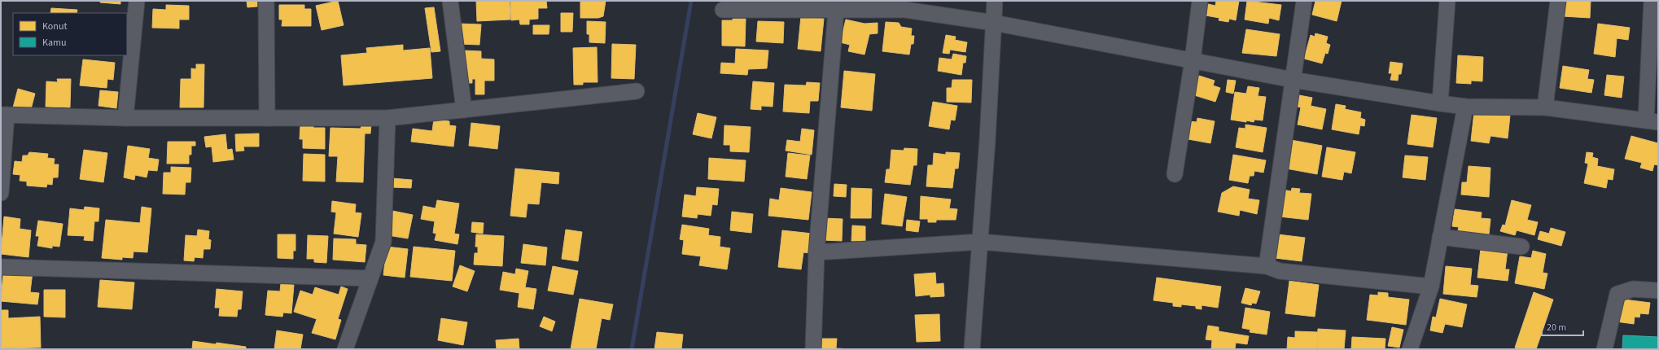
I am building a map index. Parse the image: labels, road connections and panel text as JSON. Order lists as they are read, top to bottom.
{
  "legend": ["Konut", "Kamu"],
  "scale_bar": "20 m"
}
